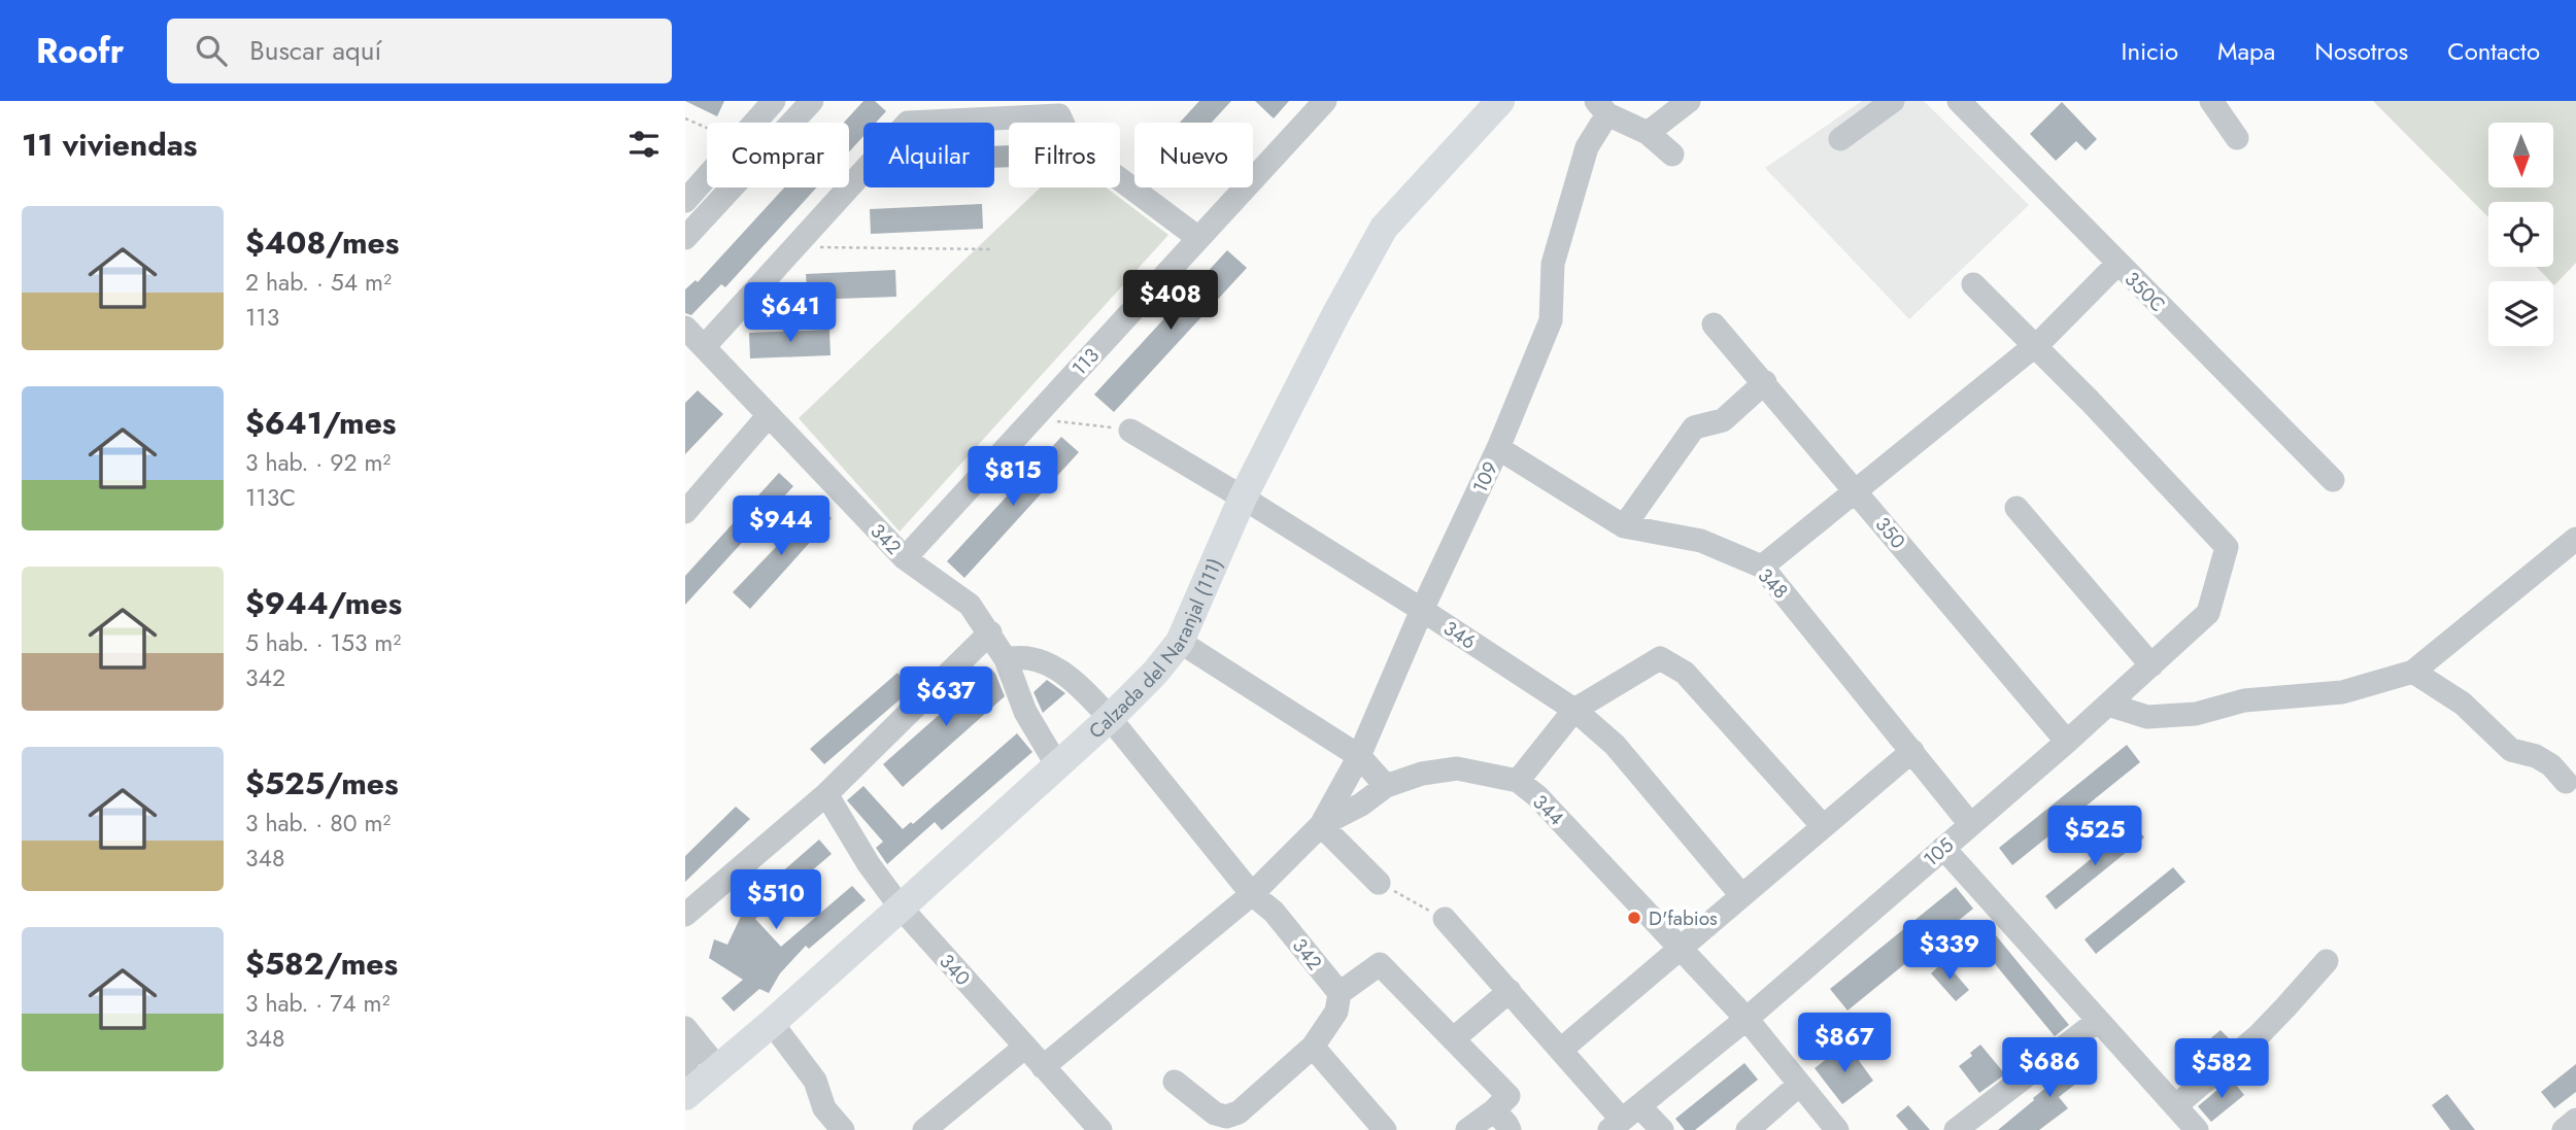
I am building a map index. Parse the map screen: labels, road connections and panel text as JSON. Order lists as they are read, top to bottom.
{
  "streets": {
    "main road": ["Calzada del Naranjal (111)"],
    "street": [
      "350C",
      "113",
      "109",
      "350",
      "342",
      "348",
      "346",
      "344",
      "105",
      "340"
    ]
  },
  "crossings": [
    ["113", "342"],
    ["109", "342"],
    ["109", "348"],
    ["109", "346"],
    ["109", "344"],
    ["109", "340"],
    ["350", "105"],
    ["342", "Calzada del Naranjal (111)"],
    ["348", "105"],
    ["346", "Calzada del Naranjal (111)"],
    ["Calzada del Naranjal (111)", "340"],
    ["344", "105"]
  ],
  "places": ["D'fabios"],
  "north": "bottom",
  "page": {
    "header": "Roofr",
    "search": "Buscar aquí",
    "nav": [
      "Inicio",
      "Mapa",
      "Nosotros",
      "Contacto"
    ],
    "heading": "11 viviendas",
    "chip": [
      "Comprar",
      "Alquilar",
      "Filtros",
      "Nuevo"
    ],
    "list": [
      {
        "name": "$408/mes",
        "note": "2 hab. · 54 m² · 113"
      },
      {
        "name": "$641/mes",
        "note": "3 hab. · 92 m² · 113C"
      },
      {
        "name": "$944/mes",
        "note": "5 hab. · 153 m² · 342"
      },
      {
        "name": "$525/mes",
        "note": "3 hab. · 80 m² · 348"
      },
      {
        "name": "$582/mes",
        "note": "3 hab. · 74 m² · 348"
      }
    ],
    "price": [
      "$408",
      "$641",
      "$815",
      "$944",
      "$637",
      "$525",
      "$510",
      "$339",
      "$867",
      "$686",
      "$582"
    ]
  }
}
